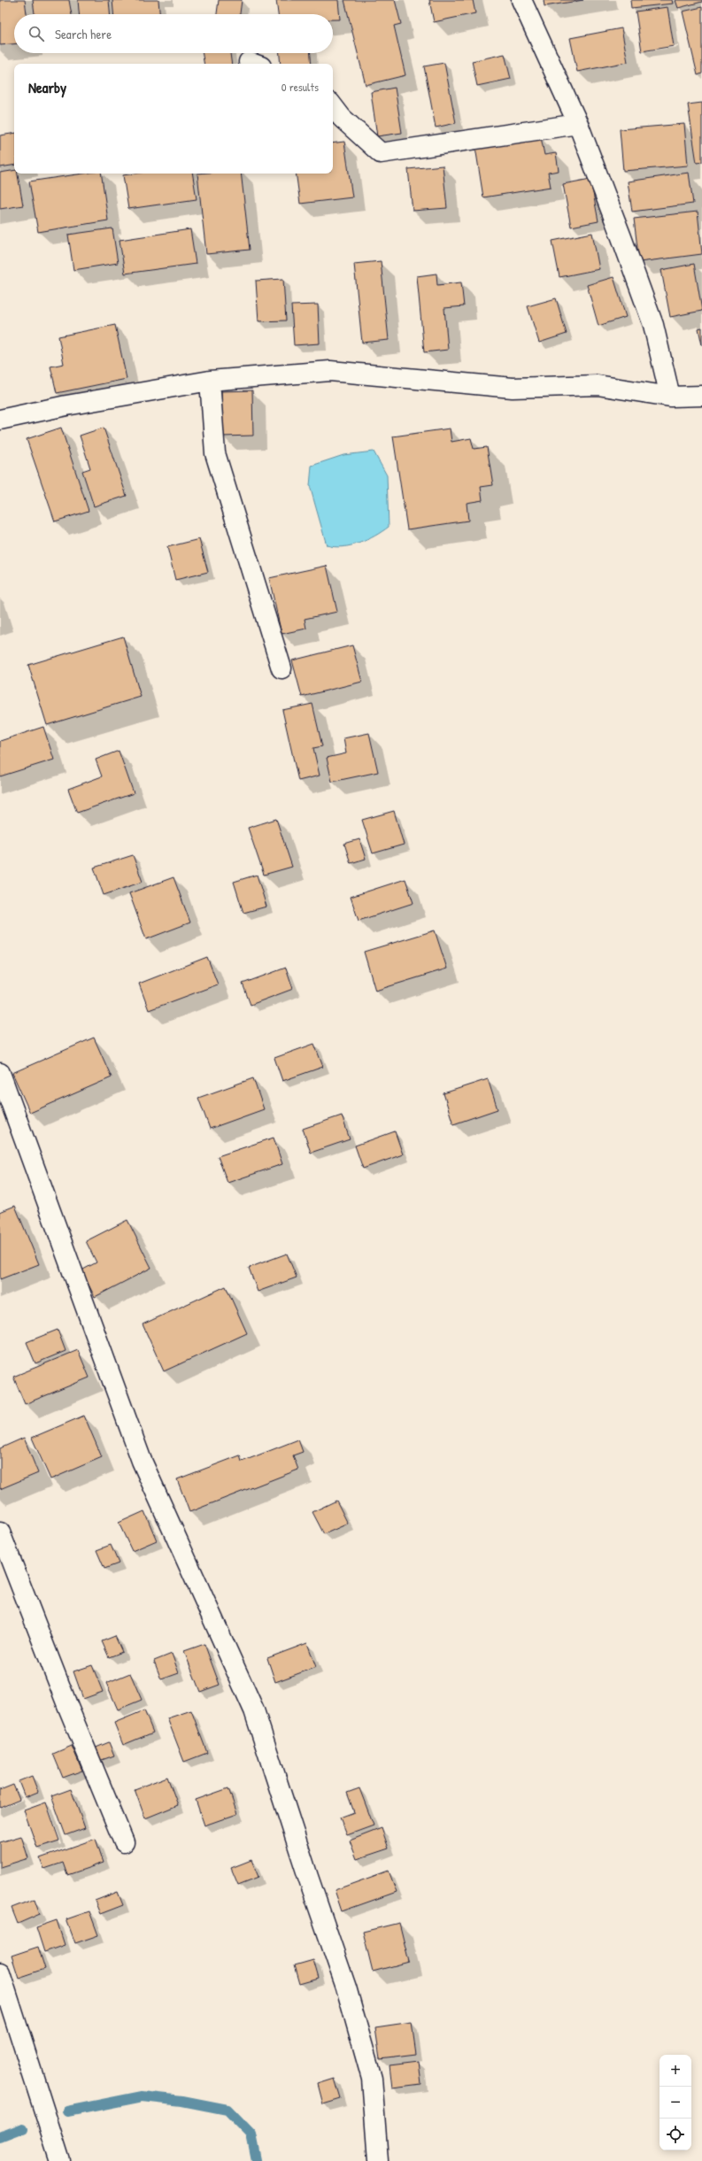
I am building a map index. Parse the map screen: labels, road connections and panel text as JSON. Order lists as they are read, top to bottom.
{
  "page": {
    "search": "Search here",
    "heading": ["Nearby", "0 results"],
    "map_buttons": ["+", "−"]
  }
}
